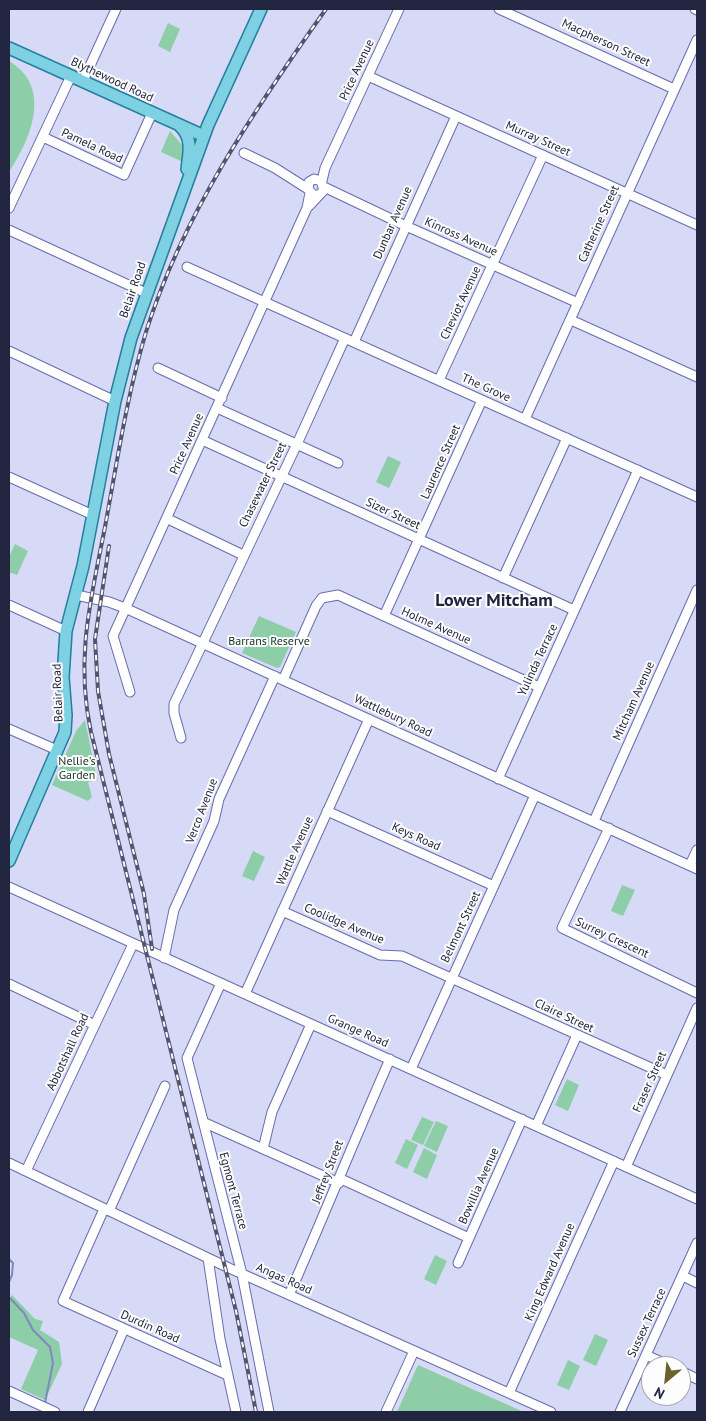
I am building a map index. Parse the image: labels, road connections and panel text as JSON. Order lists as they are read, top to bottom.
{
  "streets": {
    "main road": ["Blythewood Road", "Belair Road"],
    "street": [
      "Macpherson Street",
      "Price Avenue",
      "Murray Street",
      "Pamela Road",
      "Dunbar Avenue",
      "Catherine Street",
      "Kinross Avenue",
      "Cheviot Avenue",
      "The Grove",
      "Laurence Street",
      "Chasewater Street",
      "Sizer Street",
      "Holme Avenue",
      "Yulinda Terrace",
      "Mitcham Avenue",
      "Wattlebury Road",
      "Verco Avenue",
      "Keys Road",
      "Wattle Avenue",
      "Coolidge Avenue",
      "Belmont Street",
      "Surrey Crescent",
      "Claire Street",
      "Grange Road",
      "Abbotshall Road",
      "Fraser Street",
      "Jeffrey Street",
      "Bowillia Avenue",
      "Egmont Terrace",
      "King Edward Avenue",
      "Angas Road",
      "Sussex Terrace",
      "Durdin Road"
    ]
  },
  "crossings": [
    ["Macpherson Street", "Catherine Street"],
    ["Price Avenue", "Murray Street"],
    ["Price Avenue", "Kinross Avenue"],
    ["Price Avenue", "The Grove"],
    ["Price Avenue", "Sizer Street"],
    ["Price Avenue", "Wattlebury Road"],
    ["Blythewood Road", "Pamela Road"],
    ["Blythewood Road", "Belair Road"],
    ["Murray Street", "Dunbar Avenue"],
    ["Murray Street", "Catherine Street"],
    ["Murray Street", "Cheviot Avenue"],
    ["Dunbar Avenue", "Kinross Avenue"],
    ["Dunbar Avenue", "The Grove"],
    ["Catherine Street", "Kinross Avenue"],
    ["Catherine Street", "The Grove"],
    ["Kinross Avenue", "Cheviot Avenue"],
    ["Belair Road", "Wattlebury Road"],
    ["Cheviot Avenue", "The Grove"],
    ["The Grove", "Laurence Street"],
    ["The Grove", "Chasewater Street"],
    ["The Grove", "Yulinda Terrace"],
    ["Laurence Street", "Sizer Street"],
    ["Laurence Street", "Holme Avenue"],
    ["Chasewater Street", "Sizer Street"],
    ["Chasewater Street", "Wattlebury Road"],
    ["Sizer Street", "Yulinda Terrace"],
    ["Holme Avenue", "Yulinda Terrace"],
    ["Holme Avenue", "Verco Avenue"],
    ["Yulinda Terrace", "Wattlebury Road"],
    ["Mitcham Avenue", "Wattlebury Road"],
    ["Wattlebury Road", "Verco Avenue"],
    ["Wattlebury Road", "Wattle Avenue"],
    ["Wattlebury Road", "Belmont Street"],
    ["Wattlebury Road", "Surrey Crescent"],
    ["Verco Avenue", "Grange Road"],
    ["Keys Road", "Wattle Avenue"],
    ["Keys Road", "Belmont Street"],
    ["Wattle Avenue", "Coolidge Avenue"],
    ["Wattle Avenue", "Grange Road"],
    ["Coolidge Avenue", "Belmont Street"],
    ["Coolidge Avenue", "Claire Street"],
    ["Belmont Street", "Claire Street"],
    ["Belmont Street", "Grange Road"],
    ["Claire Street", "Fraser Street"],
    ["Grange Road", "Abbotshall Road"],
    ["Grange Road", "Fraser Street"],
    ["Grange Road", "Jeffrey Street"],
    ["Grange Road", "Bowillia Avenue"],
    ["Grange Road", "Egmont Terrace"],
    ["Grange Road", "King Edward Avenue"],
    ["Abbotshall Road", "Angas Road"],
    ["Jeffrey Street", "Angas Road"],
    ["Egmont Terrace", "Angas Road"],
    ["King Edward Avenue", "Angas Road"],
    ["Angas Road", "Durdin Road"]
  ],
  "districts": ["Lower Mitcham"],
  "parks": ["Barrans Reserve", "Nellie's Garden"],
  "north": "bottom left"
}
